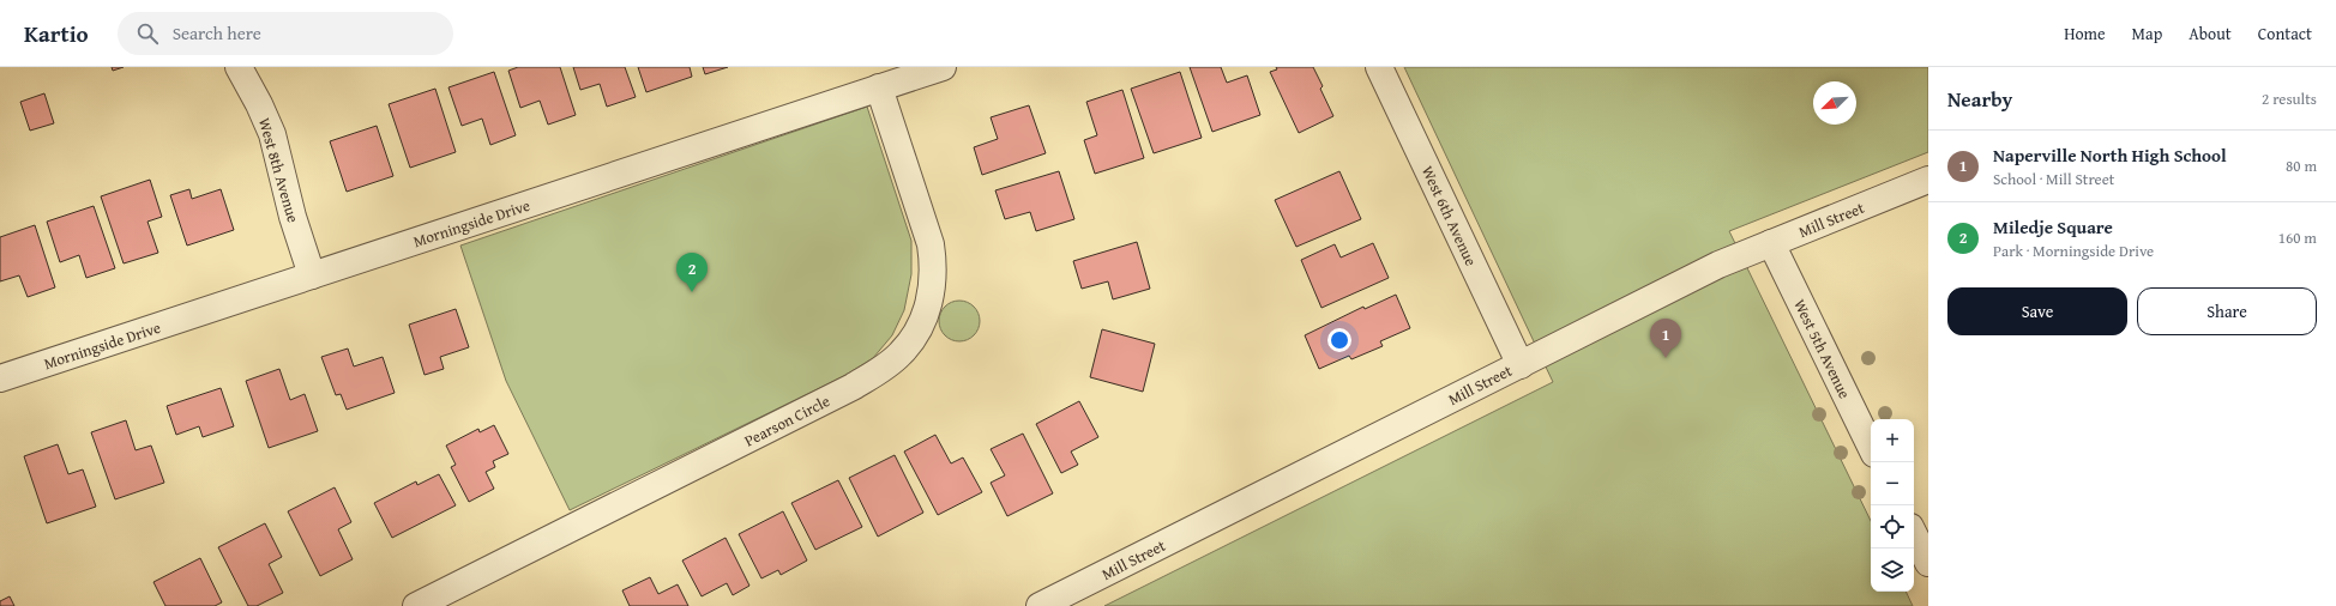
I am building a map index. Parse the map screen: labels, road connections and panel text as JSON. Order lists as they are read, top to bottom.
{
  "streets": {
    "street": [
      "West 8th Avenue",
      "West 6th Avenue",
      "Mill Street",
      "Morningside Drive",
      "West 5th Avenue",
      "Pearson Circle"
    ]
  },
  "crossings": [
    ["West 8th Avenue", "Morningside Drive"],
    ["West 6th Avenue", "Mill Street"],
    ["Mill Street", "West 5th Avenue"],
    ["Morningside Drive", "Pearson Circle"]
  ],
  "north": "bottom left",
  "page": {
    "header": "Kartio",
    "search": "Search here",
    "nav": [
      "Home",
      "Map",
      "About",
      "Contact"
    ],
    "heading": ["Nearby", "2 results"],
    "list": [
      {
        "mark": "1",
        "name": "Naperville North High School",
        "note": "School · Mill Street",
        "value": "80 m"
      },
      {
        "mark": "2",
        "name": "Miledje Square",
        "note": "Park · Morningside Drive",
        "value": "160 m"
      }
    ],
    "pins": ["2", "1"],
    "buttons": ["Save", "Share"],
    "map_buttons": ["+", "−"]
  }
}
